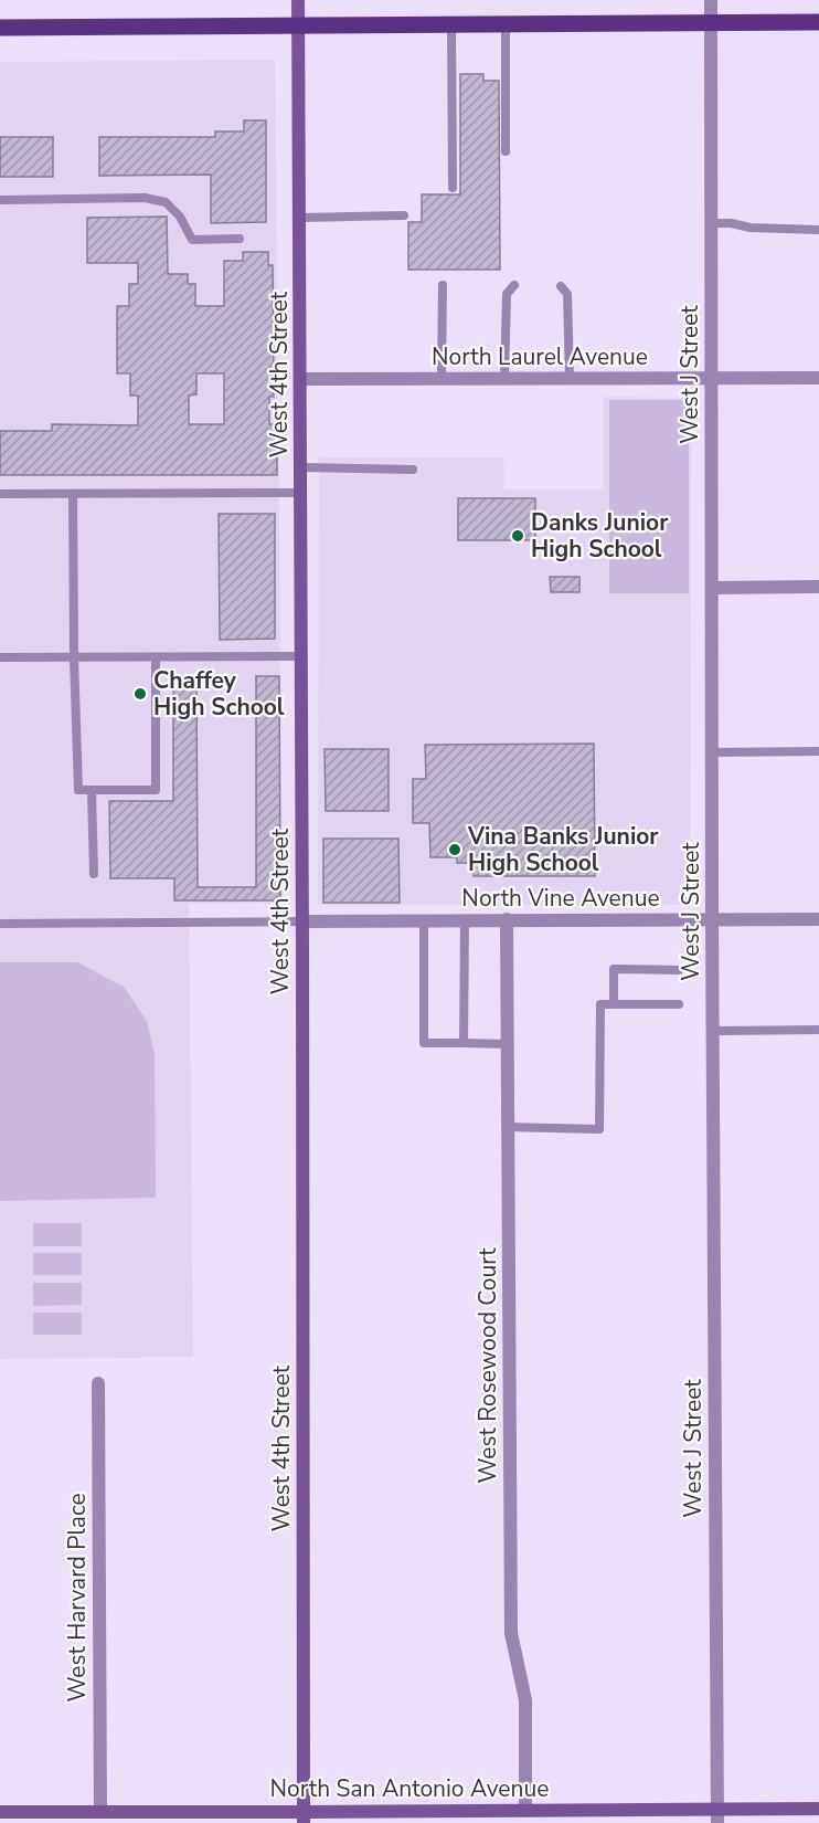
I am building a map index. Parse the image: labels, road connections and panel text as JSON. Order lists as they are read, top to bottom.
{
  "streets": {
    "main road": ["West 4th Street", "North San Antonio Avenue"],
    "street": [
      "North Laurel Avenue",
      "West J Street",
      "North Vine Avenue",
      "West Rosewood Court",
      "West Harvard Place"
    ]
  },
  "crossings": [
    ["North Laurel Avenue", "West 4th Street"],
    ["North Laurel Avenue", "West J Street"],
    ["West 4th Street", "North Vine Avenue"],
    ["West 4th Street", "North San Antonio Avenue"],
    ["West J Street", "North Vine Avenue"],
    ["West J Street", "North San Antonio Avenue"],
    ["North Vine Avenue", "West Rosewood Court"],
    ["West Rosewood Court", "North San Antonio Avenue"],
    ["West Harvard Place", "North San Antonio Avenue"]
  ],
  "places": ["Danks Junior High School", "Chaffey High School", "Vina Banks Junior High School"]
}
